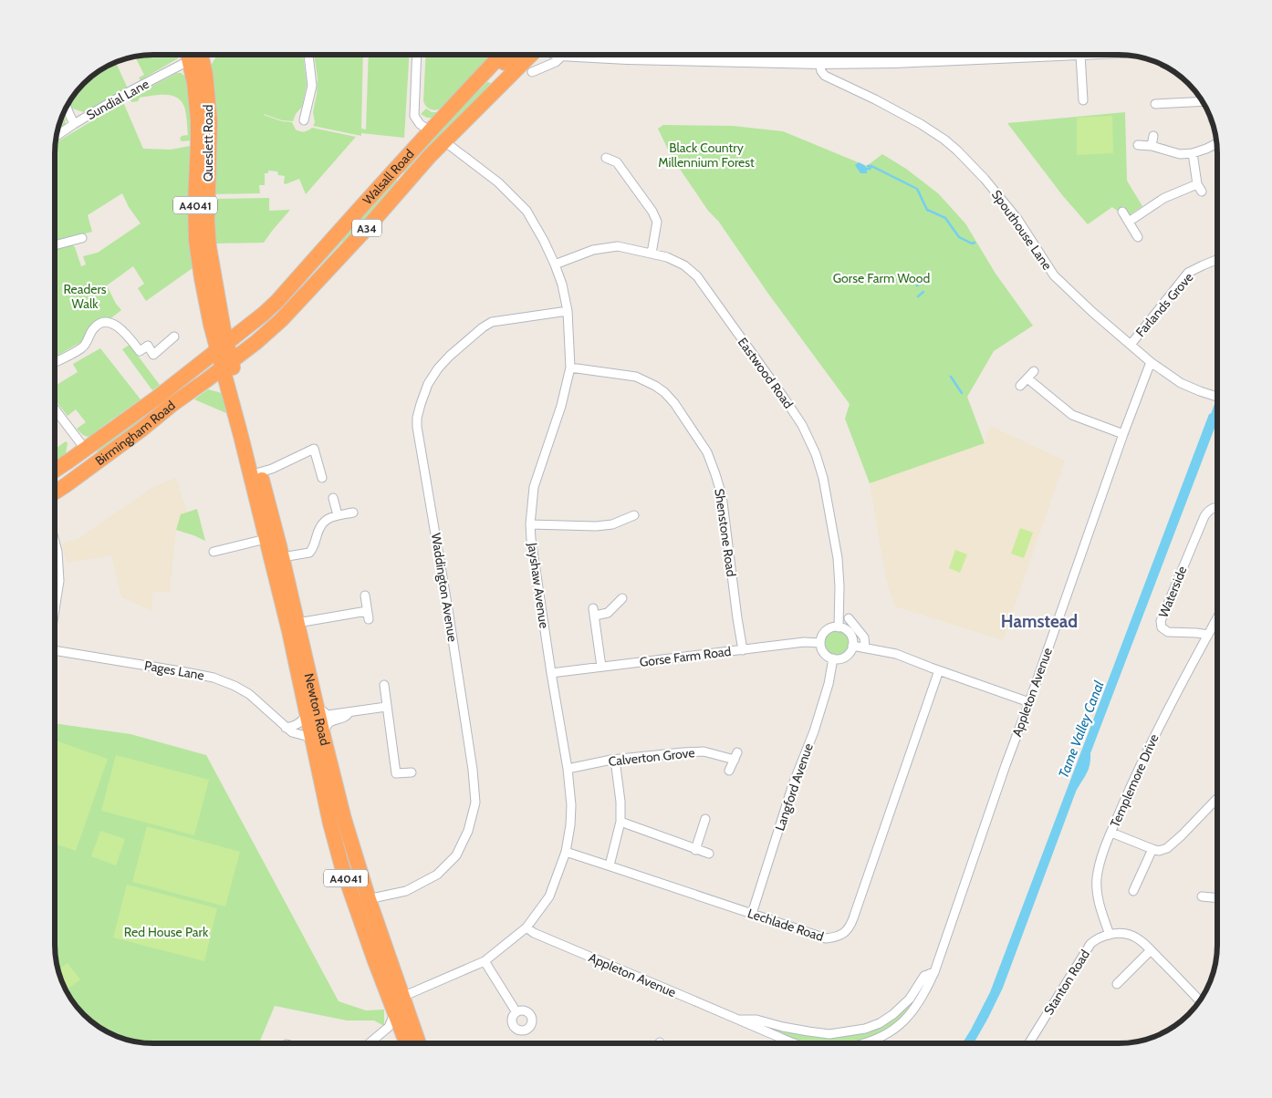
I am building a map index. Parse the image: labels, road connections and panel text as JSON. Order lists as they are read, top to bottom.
{
  "streets": {
    "highway": [
      "Queslett Road",
      "Walsall Road",
      "A4041",
      "A34",
      "Birmingham Road",
      "Newton Road"
    ],
    "street": [
      "Sundial Lane",
      "Spouthouse Lane",
      "Farlands Grove",
      "Eastwood Road",
      "Shenstone Road",
      "Jayshaw Avenue",
      "Waddington Avenue",
      "Waterside",
      "Gorse Farm Road",
      "Pages Lane",
      "Appleton Avenue",
      "Calverton Grove",
      "Templemore Drive",
      "Langford Avenue",
      "Lechlade Road",
      "Stanton Road"
    ]
  },
  "crossings": [
    ["Queslett Road", "Walsall Road"],
    ["Queslett Road", "Birmingham Road"],
    ["Queslett Road", "Newton Road"],
    ["Walsall Road", "Birmingham Road"],
    ["Walsall Road", "Jayshaw Avenue"],
    ["Walsall Road", "Newton Road"],
    ["Spouthouse Lane", "Farlands Grove"],
    ["Spouthouse Lane", "Appleton Avenue"],
    ["Eastwood Road", "Jayshaw Avenue"],
    ["Eastwood Road", "Gorse Farm Road"],
    ["Eastwood Road", "Langford Avenue"],
    ["Birmingham Road", "Newton Road"],
    ["Shenstone Road", "Jayshaw Avenue"],
    ["Shenstone Road", "Gorse Farm Road"],
    ["Jayshaw Avenue", "Waddington Avenue"],
    ["Jayshaw Avenue", "Gorse Farm Road"],
    ["Jayshaw Avenue", "Appleton Avenue"],
    ["Jayshaw Avenue", "Newton Road"],
    ["Jayshaw Avenue", "Calverton Grove"],
    ["Jayshaw Avenue", "Lechlade Road"],
    ["Waddington Avenue", "Newton Road"],
    ["Waterside", "Templemore Drive"],
    ["Gorse Farm Road", "Langford Avenue"],
    ["Pages Lane", "Newton Road"],
    ["Templemore Drive", "Stanton Road"],
    ["Langford Avenue", "Lechlade Road"]
  ],
  "districts": ["Hamstead"],
  "water": ["Tame Valley Canal"],
  "parks": [
    "Black Country Millennium Forest",
    "Gorse Farm Wood",
    "Readers Walk",
    "Red House Park"
  ]
}
